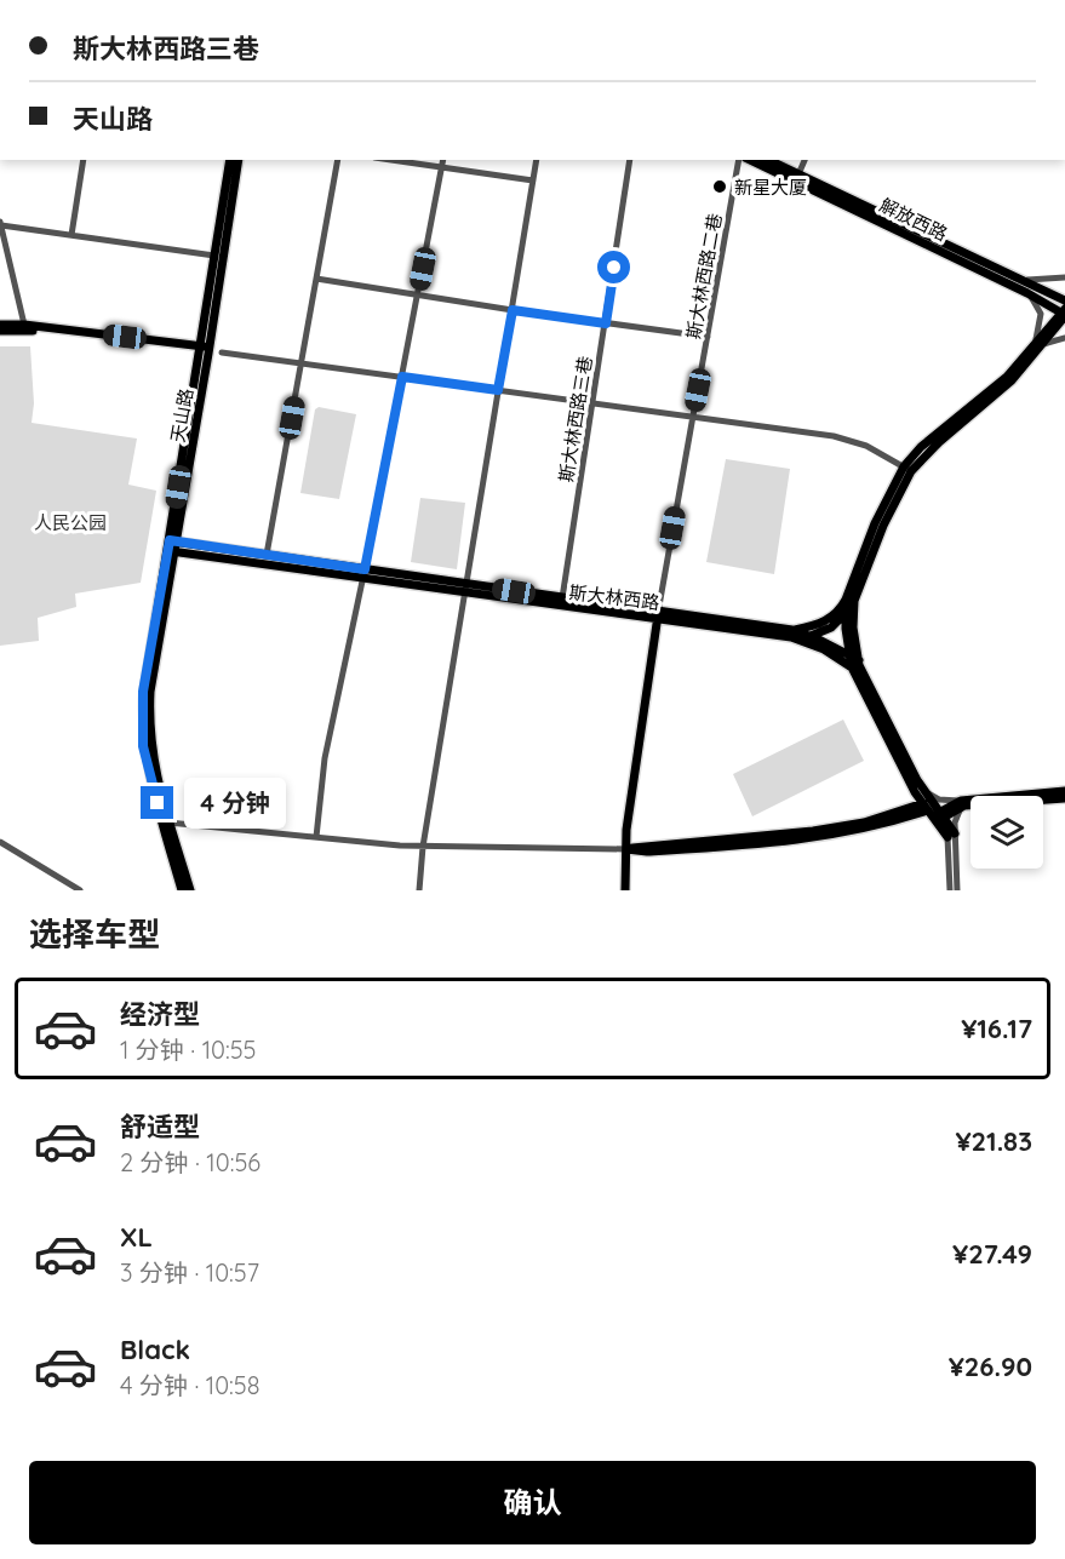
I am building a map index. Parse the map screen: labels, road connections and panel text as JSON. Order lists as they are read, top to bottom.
{
  "streets": {
    "main road": ["解放西路", "天山路", "斯大林西路"],
    "street": ["斯大林西路二巷", "斯大林西路三巷"]
  },
  "crossings": [
    ["斯大林西路二巷", "斯大林西路"],
    ["天山路", "斯大林西路"],
    ["斯大林西路三巷", "斯大林西路"]
  ],
  "parks": ["人民公园"],
  "places": ["新星大厦"],
  "page": {
    "banner": ["斯大林西路三巷", "天山路"],
    "bubble": "4 分钟",
    "heading": "选择车型",
    "list": [
      {
        "name": "经济型",
        "note": "1 分钟 · 10:55",
        "value": "¥16.17"
      },
      {
        "name": "舒适型",
        "note": "2 分钟 · 10:56",
        "value": "¥21.83"
      },
      {
        "name": "XL",
        "note": "3 分钟 · 10:57",
        "value": "¥27.49"
      },
      {
        "name": "Black",
        "note": "4 分钟 · 10:58",
        "value": "¥26.90"
      }
    ],
    "buttons": "确认"
  }
}
